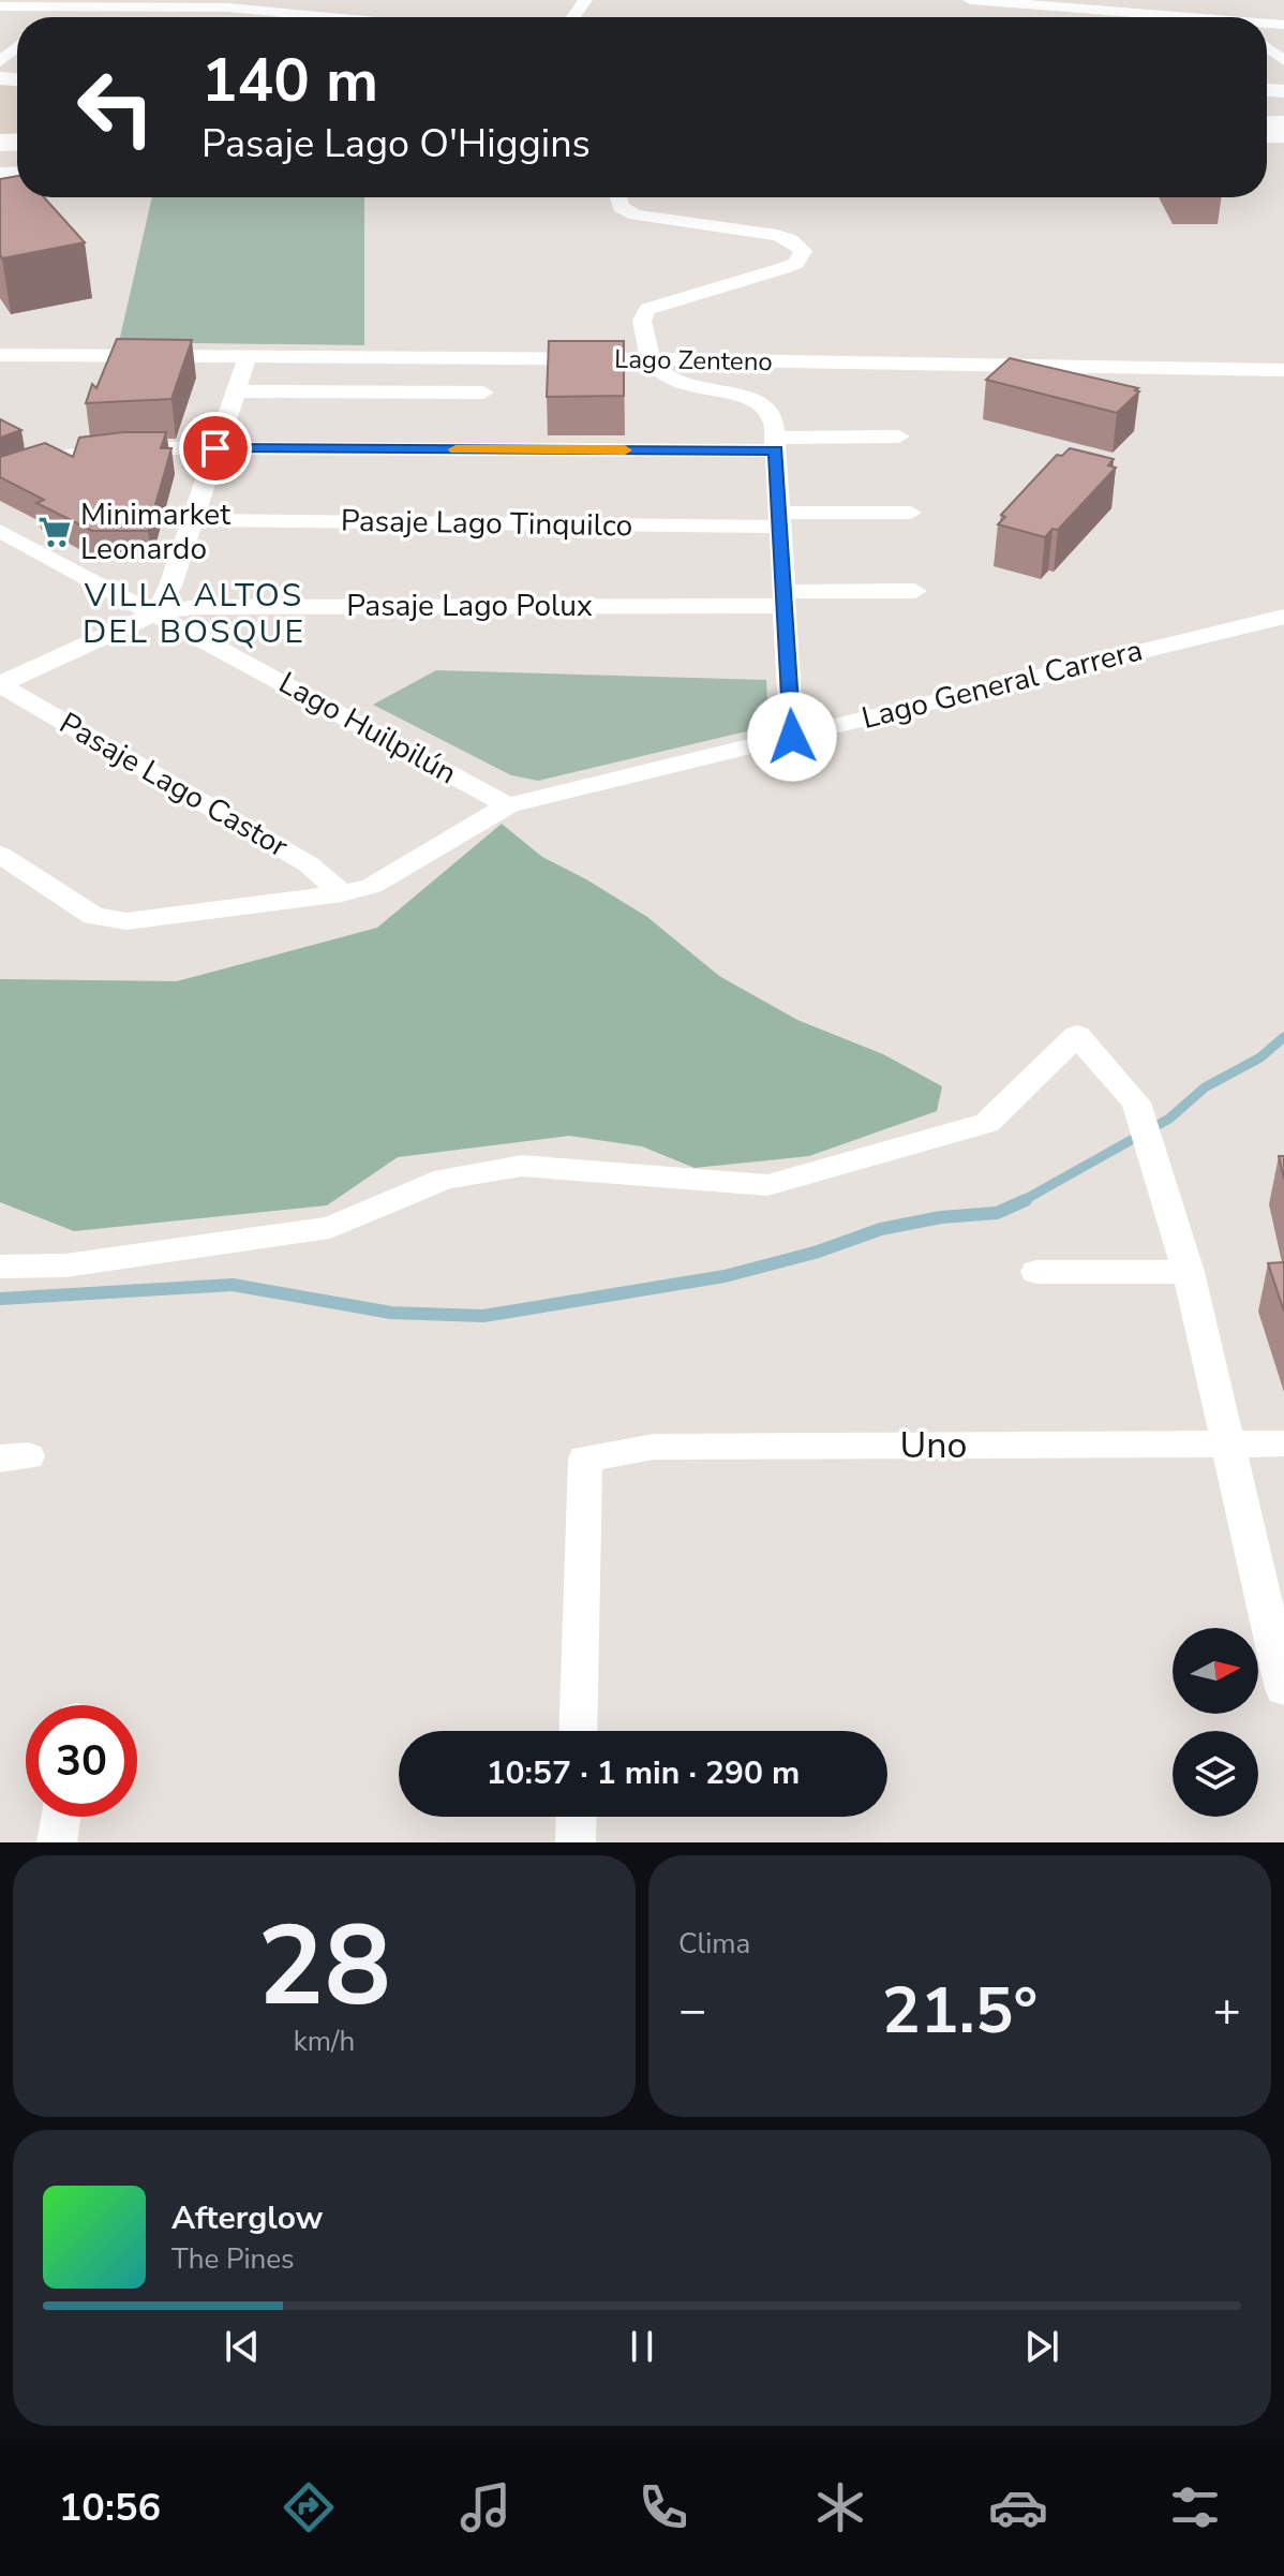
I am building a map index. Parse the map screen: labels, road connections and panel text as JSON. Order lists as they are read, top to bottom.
{
  "streets": {
    "street": [
      "Lago Zenteno",
      "Pasaje Lago Tinquilco",
      "Pasaje Lago Polux",
      "Lago General Carrera",
      "Lago Huilpilún",
      "Pasaje Lago Castor",
      "Uno"
    ]
  },
  "crossings": [
    ["Pasaje Lago Polux", "Lago Huilpilún"],
    ["Pasaje Lago Polux", "Pasaje Lago Castor"],
    ["Lago General Carrera", "Lago Huilpilún"],
    ["Lago General Carrera", "Pasaje Lago Castor"]
  ],
  "districts": ["VILLA ALTOS DEL BOSQUE"],
  "places": {
    "supermarket": ["Minimarket Leonardo"]
  },
  "north": "right",
  "page": {
    "turn": ["140 m", "Pasaje Lago O'Higgins"],
    "limit": "30",
    "trip": "10:57 · 1 min · 290 m",
    "tile": [
      ["28", "km/h"],
      "Clima"
    ],
    "heat": ["−", "21.5°", "+"],
    "song": ["Afterglow", "The Pines"],
    "tabs": "10:56"
  }
}
